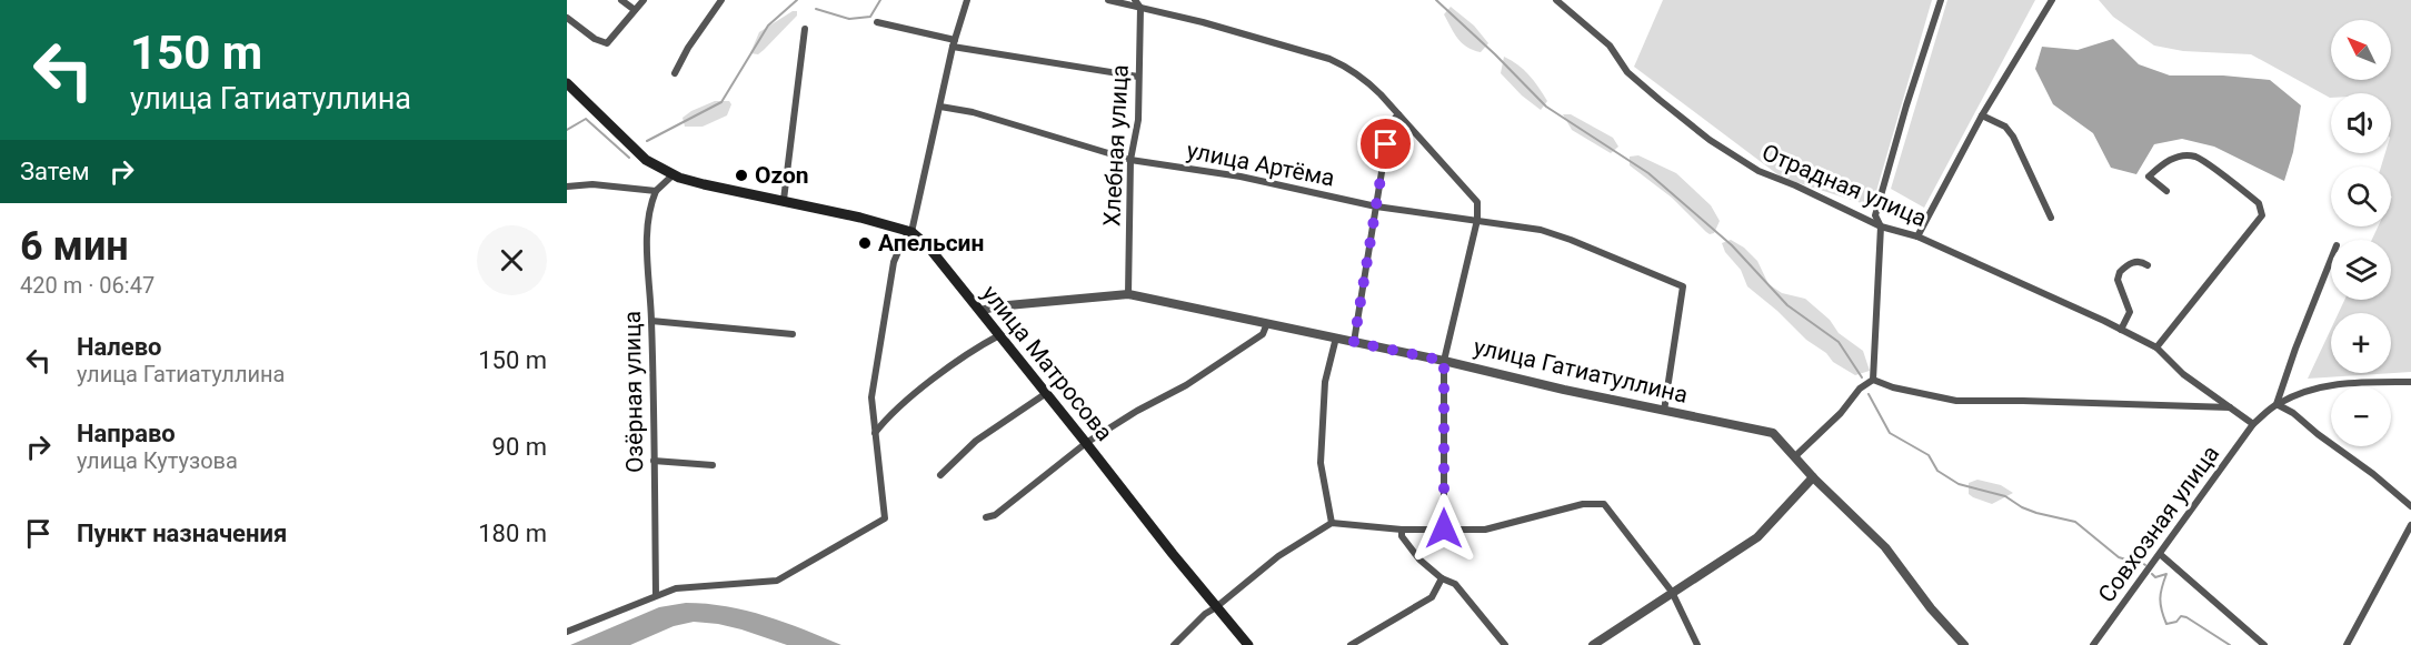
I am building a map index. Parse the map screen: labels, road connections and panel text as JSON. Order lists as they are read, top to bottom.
{
  "streets": {
    "main road": ["улица Матросова"],
    "street": [
      "Хлебная улица",
      "улица Артёма",
      "Отрадная улица",
      "улица Гатиатуллина",
      "Озёрная улица",
      "Совхозная улица"
    ]
  },
  "crossings": [
    ["Хлебная улица", "улица Артёма"],
    ["Хлебная улица", "улица Гатиатуллина"],
    ["улица Артёма", "улица Гатиатуллина"],
    ["Отрадная улица", "Совхозная улица"],
    ["улица Матросова", "улица Гатиатуллина"]
  ],
  "places": ["Ozon", "Апельсин"],
  "north": "top left",
  "page": {
    "turn": ["150 m", "улица Гатиатуллина"],
    "map_buttons": ["+", "−"],
    "then": "Затем",
    "heading": ["6 мин", "420 m · 06:47"],
    "list": [
      {
        "name": "Налево",
        "note": "улица Гатиатуллина",
        "value": "150 m"
      },
      {
        "name": "Направо",
        "note": "улица Кутузова",
        "value": "90 m"
      },
      {
        "name": "Пункт назначения",
        "value": "180 m"
      }
    ]
  }
}
